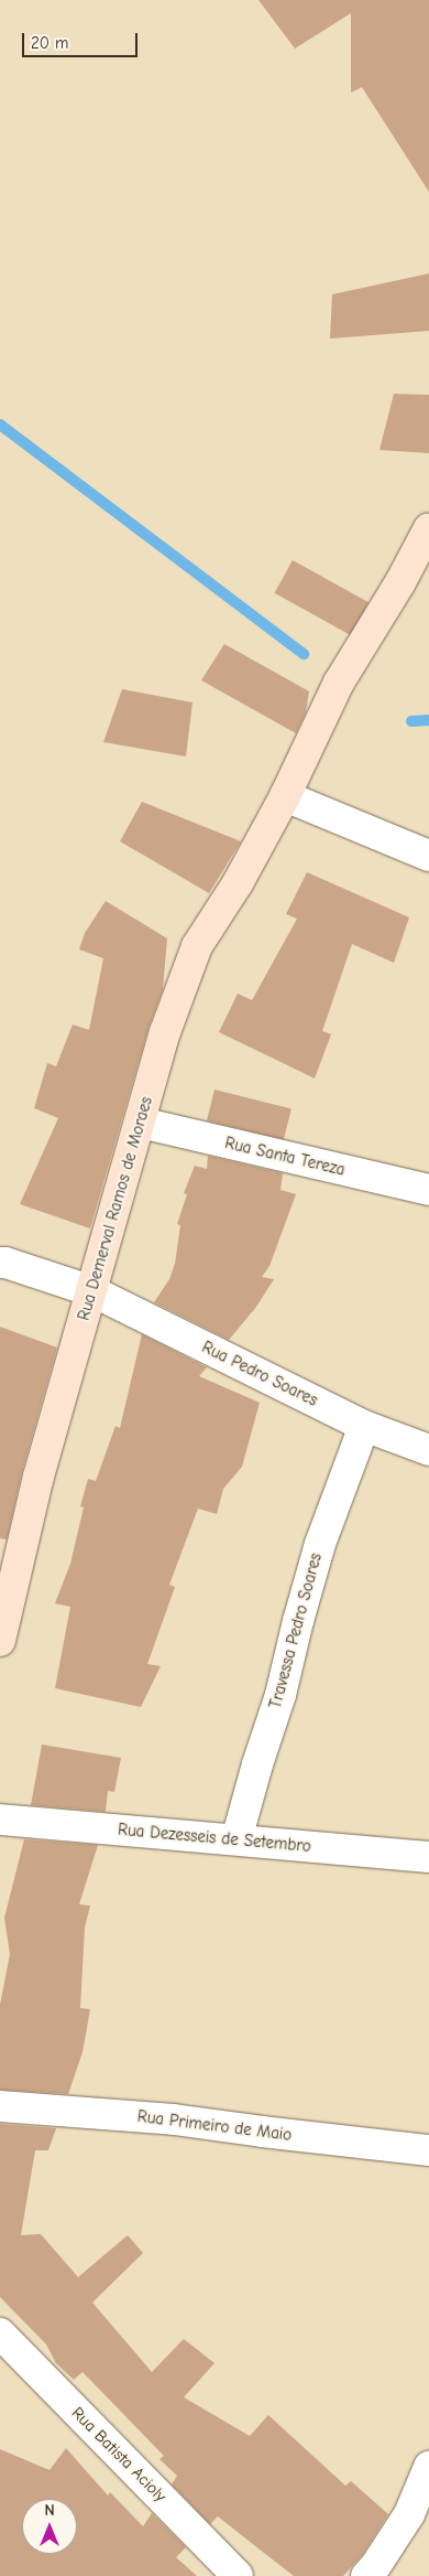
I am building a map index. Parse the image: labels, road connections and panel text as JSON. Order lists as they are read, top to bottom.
{
  "streets": {
    "street": [
      "Rua Santa Tereza",
      "Rua Demerval Ramos de Moraes",
      "Rua Pedro Soares",
      "Travessa Pedro Soares",
      "Rua Dezesseis de Setembro",
      "Rua Primeiro de Maio",
      "Rua Batista Acioly"
    ]
  },
  "crossings": [
    ["Rua Santa Tereza", "Rua Demerval Ramos de Moraes"],
    ["Rua Demerval Ramos de Moraes", "Rua Pedro Soares"],
    ["Rua Pedro Soares", "Travessa Pedro Soares"],
    ["Travessa Pedro Soares", "Rua Dezesseis de Setembro"]
  ],
  "scale_bar": "20 m",
  "north": "top"
}
